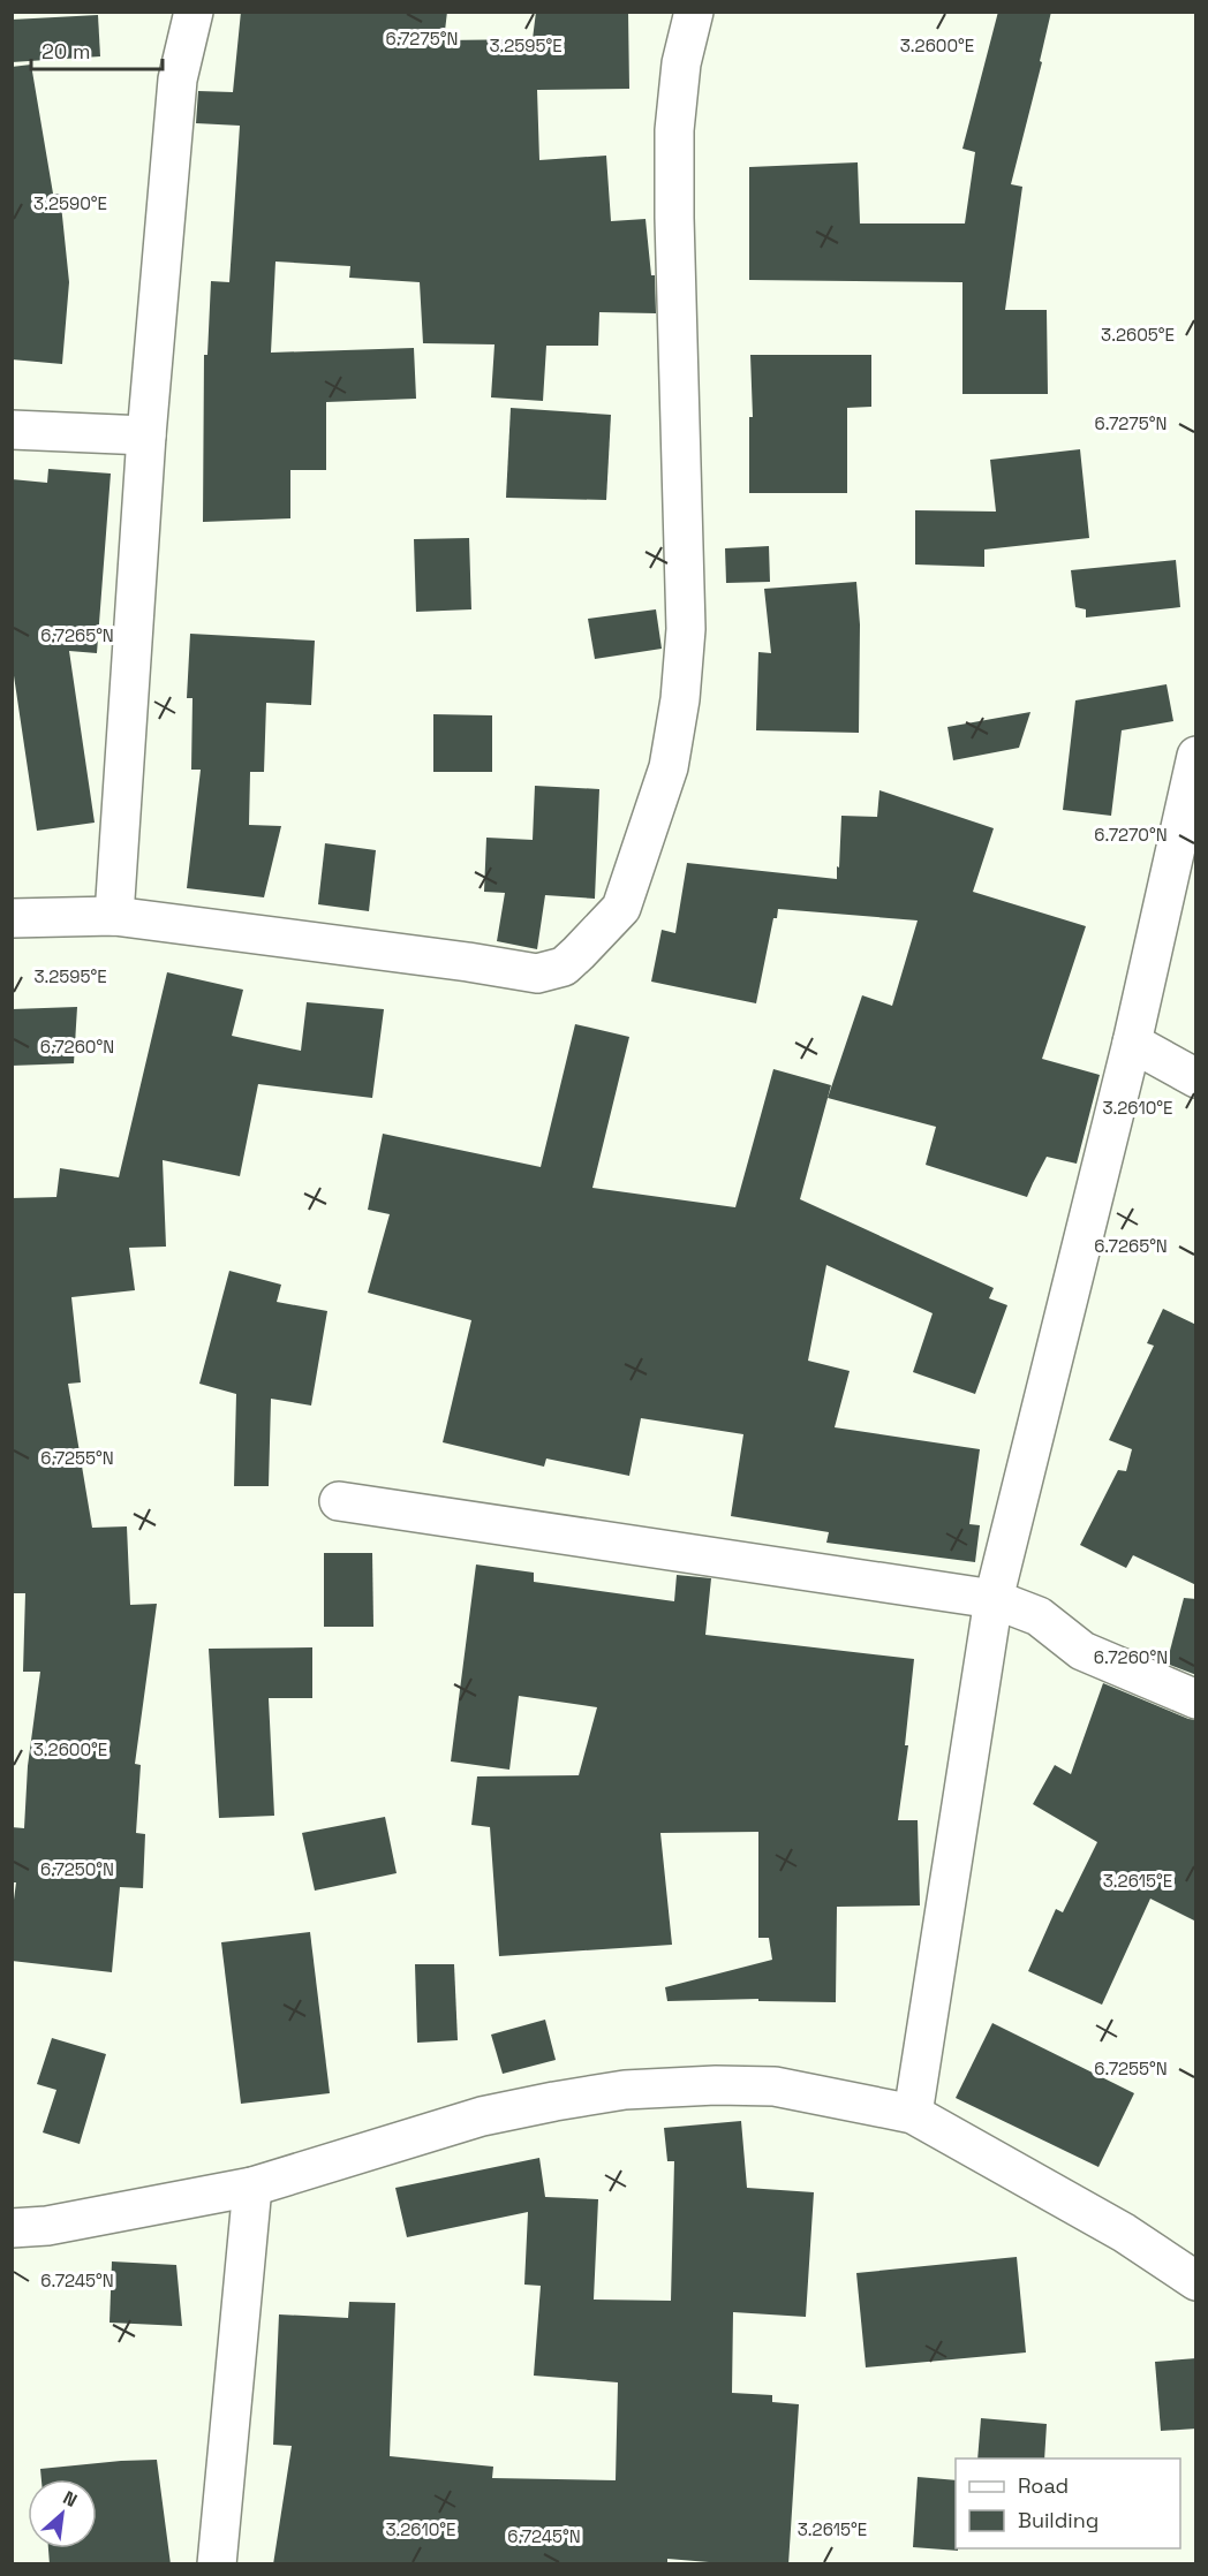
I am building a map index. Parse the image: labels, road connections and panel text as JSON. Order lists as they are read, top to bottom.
{
  "legend": ["Road", "Building"],
  "scale_bar": "20 m",
  "north": "top right",
  "coordinates": [
    "6.7275°N",
    "3.2595°E",
    "3.2600°E",
    "3.2590°E",
    "3.2605°E",
    "6.7265°N",
    "6.7270°N",
    "6.7260°N",
    "3.2610°E",
    "6.7255°N",
    "6.7250°N",
    "3.2615°E",
    "6.7245°N"
  ]
}
